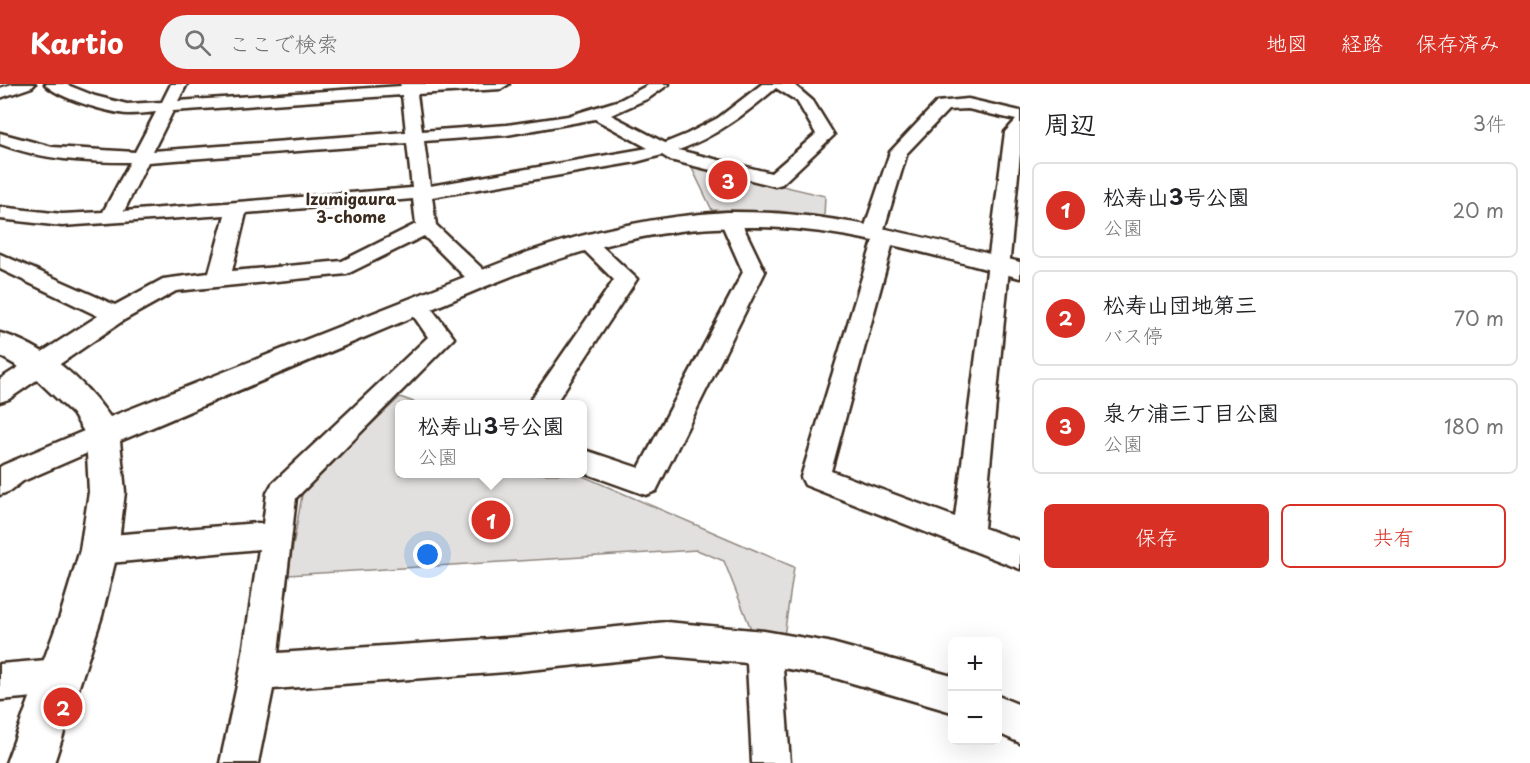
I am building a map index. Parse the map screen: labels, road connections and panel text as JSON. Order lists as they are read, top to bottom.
{
  "districts": ["Izumigaura 3-chome"],
  "page": {
    "header": "Kartio",
    "search": "ここで検索",
    "nav": ["地図", "経路", "保存済み"],
    "heading": ["周辺", "3件"],
    "pins": ["3", "1", "2"],
    "list": [
      {
        "mark": "1",
        "name": "松寿山3号公園",
        "note": "公園",
        "value": "20 m"
      },
      {
        "mark": "2",
        "name": "松寿山団地第三",
        "note": "バス停",
        "value": "70 m"
      },
      {
        "mark": "3",
        "name": "泉ケ浦三丁目公園",
        "note": "公園",
        "value": "180 m"
      }
    ],
    "popup": ["松寿山3号公園", "公園"],
    "buttons": ["保存", "共有"],
    "map_buttons": ["+", "−"]
  }
}
